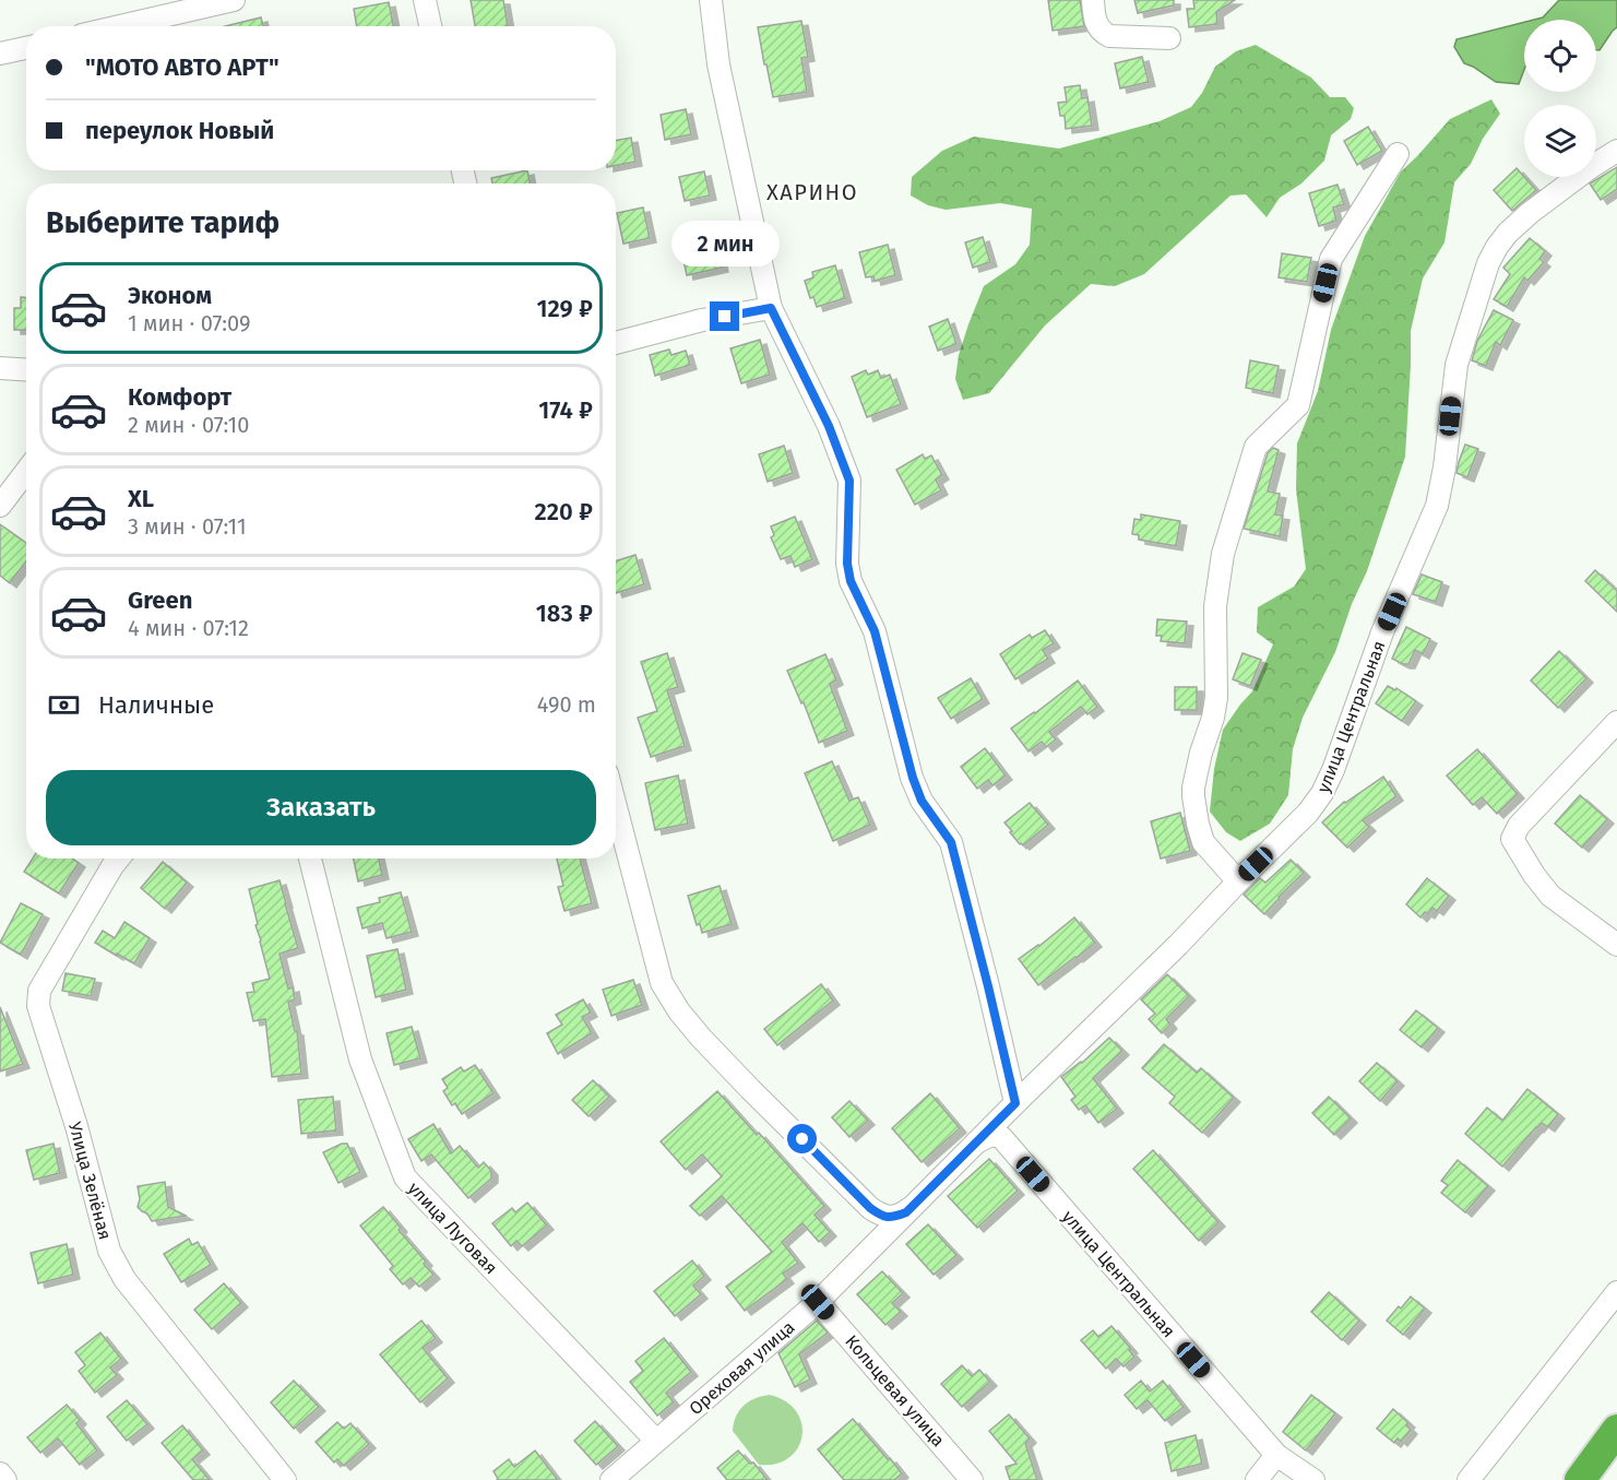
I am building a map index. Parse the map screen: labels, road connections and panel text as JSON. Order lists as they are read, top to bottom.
{
  "streets": {
    "street": [
      "улица Центральная",
      "Улица Зелёная",
      "улица Луговая",
      "Ореховая улица",
      "Кольцевая улица"
    ]
  },
  "crossings": [
    ["улица Центральная", "Ореховая улица"],
    ["улица Луговая", "Ореховая улица"],
    ["Ореховая улица", "Кольцевая улица"]
  ],
  "districts": ["ХАРИНО"],
  "page": {
    "banner": ["\"МОТО АВТО АРТ\"", "переулок Новый"],
    "heading": "Выберите тариф",
    "bubble": "2 мин",
    "list": [
      {
        "name": "Эконом",
        "note": "1 мин · 07:09",
        "value": "129 ₽"
      },
      {
        "name": "Комфорт",
        "note": "2 мин · 07:10",
        "value": "174 ₽"
      },
      {
        "name": "XL",
        "note": "3 мин · 07:11",
        "value": "220 ₽"
      },
      {
        "name": "Green",
        "note": "4 мин · 07:12",
        "value": "183 ₽"
      }
    ],
    "pay": ["Наличные", "490 m"],
    "buttons": "Заказать"
  }
}
